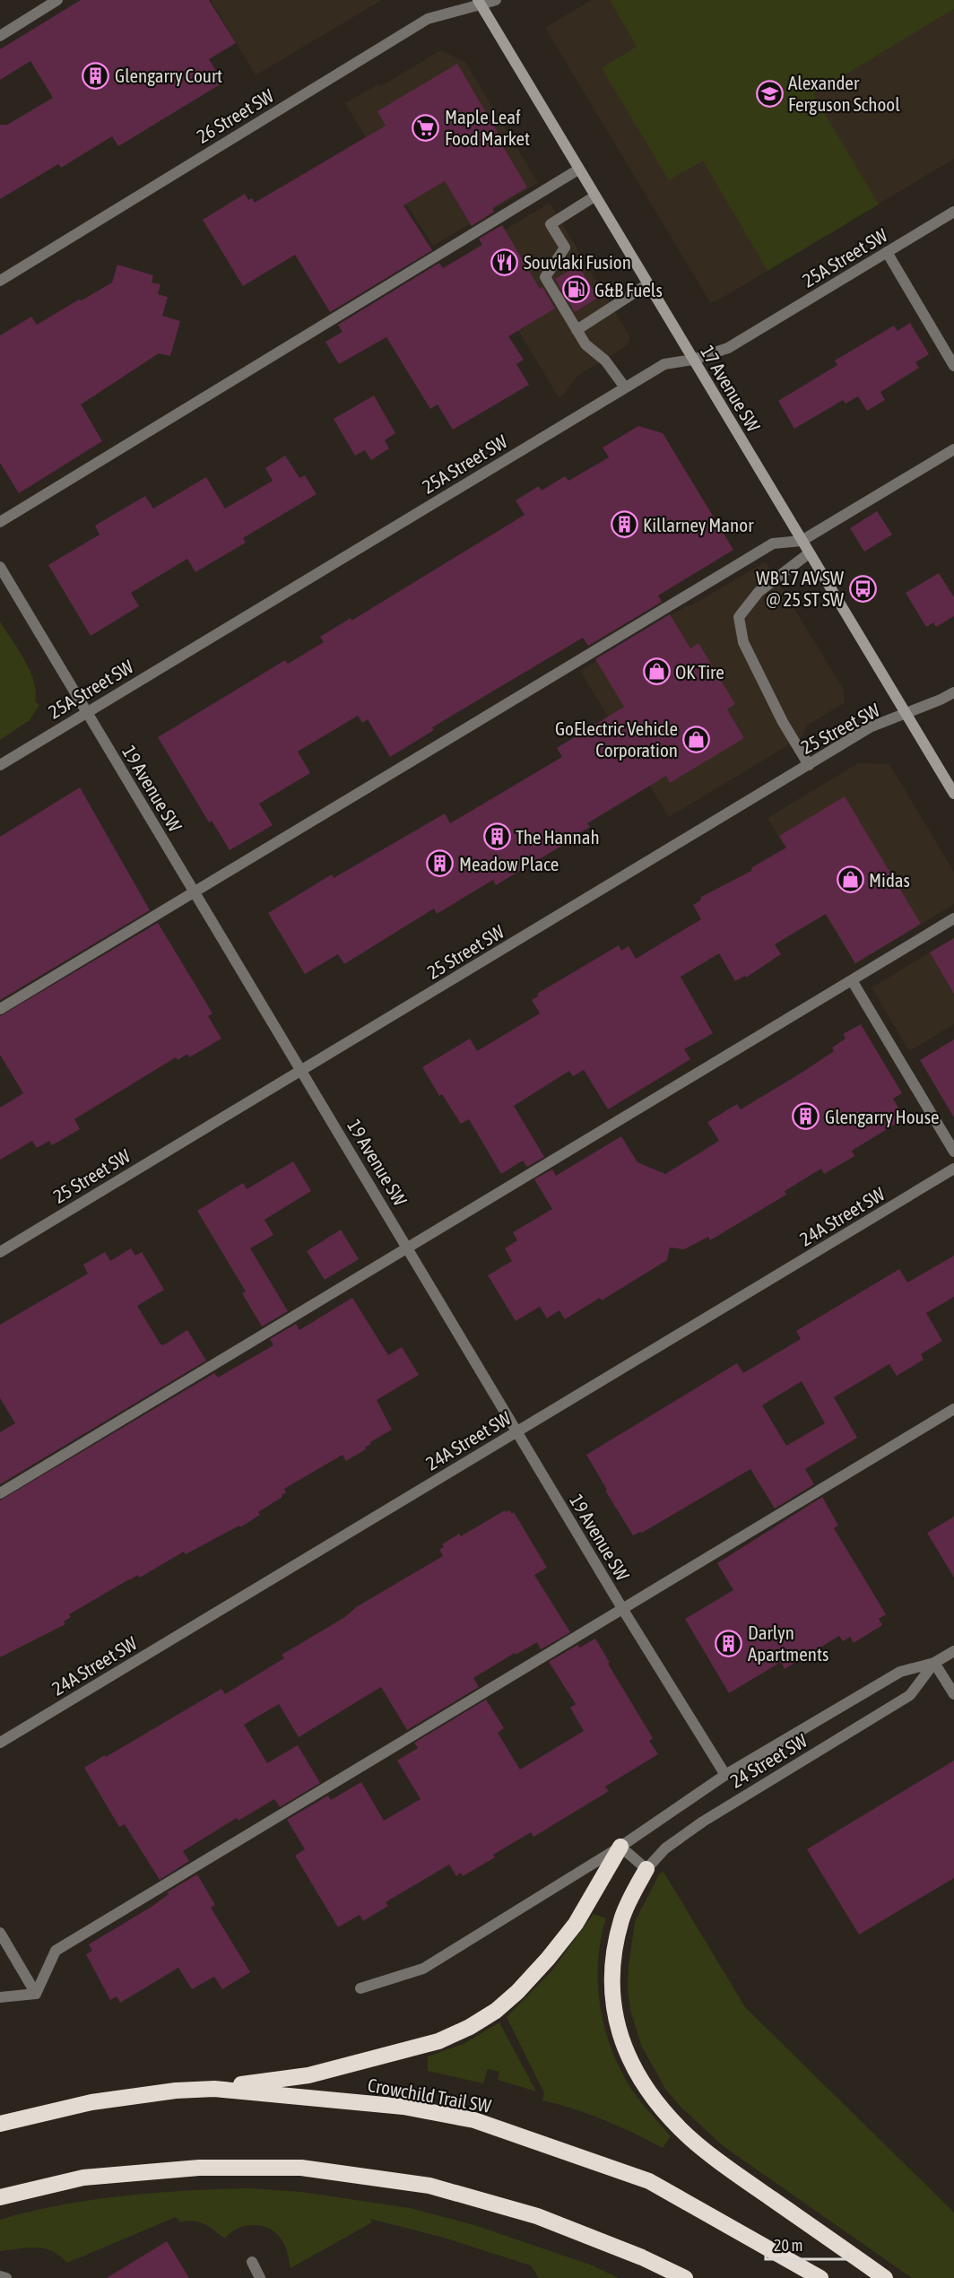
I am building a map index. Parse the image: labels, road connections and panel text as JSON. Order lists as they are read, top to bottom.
{
  "streets": {
    "highway": ["Crowchild Trail SW"],
    "main road": ["17 Avenue SW"],
    "street": [
      "26 Street SW",
      "25A Street SW",
      "25 Street SW",
      "19 Avenue SW",
      "24A Street SW",
      "24 Street SW"
    ]
  },
  "crossings": [
    ["26 Street SW", "17 Avenue SW"],
    ["25A Street SW", "17 Avenue SW"],
    ["25A Street SW", "19 Avenue SW"],
    ["17 Avenue SW", "25 Street SW"],
    ["25 Street SW", "19 Avenue SW"],
    ["19 Avenue SW", "24A Street SW"],
    ["19 Avenue SW", "24 Street SW"]
  ],
  "places": {
    "building": [
      "Glengarry Court",
      "Killarney Manor",
      "The Hannah",
      "Meadow Place",
      "Glengarry House",
      "Darlyn Apartments"
    ],
    "school or university": ["Alexander Ferguson School"],
    "supermarket": ["Maple Leaf Food Market"],
    "restaurant": ["Souvlaki Fusion"],
    "fuel station": ["G&B Fuels"],
    "bus stop": ["WB 17 AV SW @ 25 ST SW"],
    "shop": ["OK Tire", "GoElectric Vehicle Corporation", "Midas"]
  },
  "scale_bar": "20 m"
}
